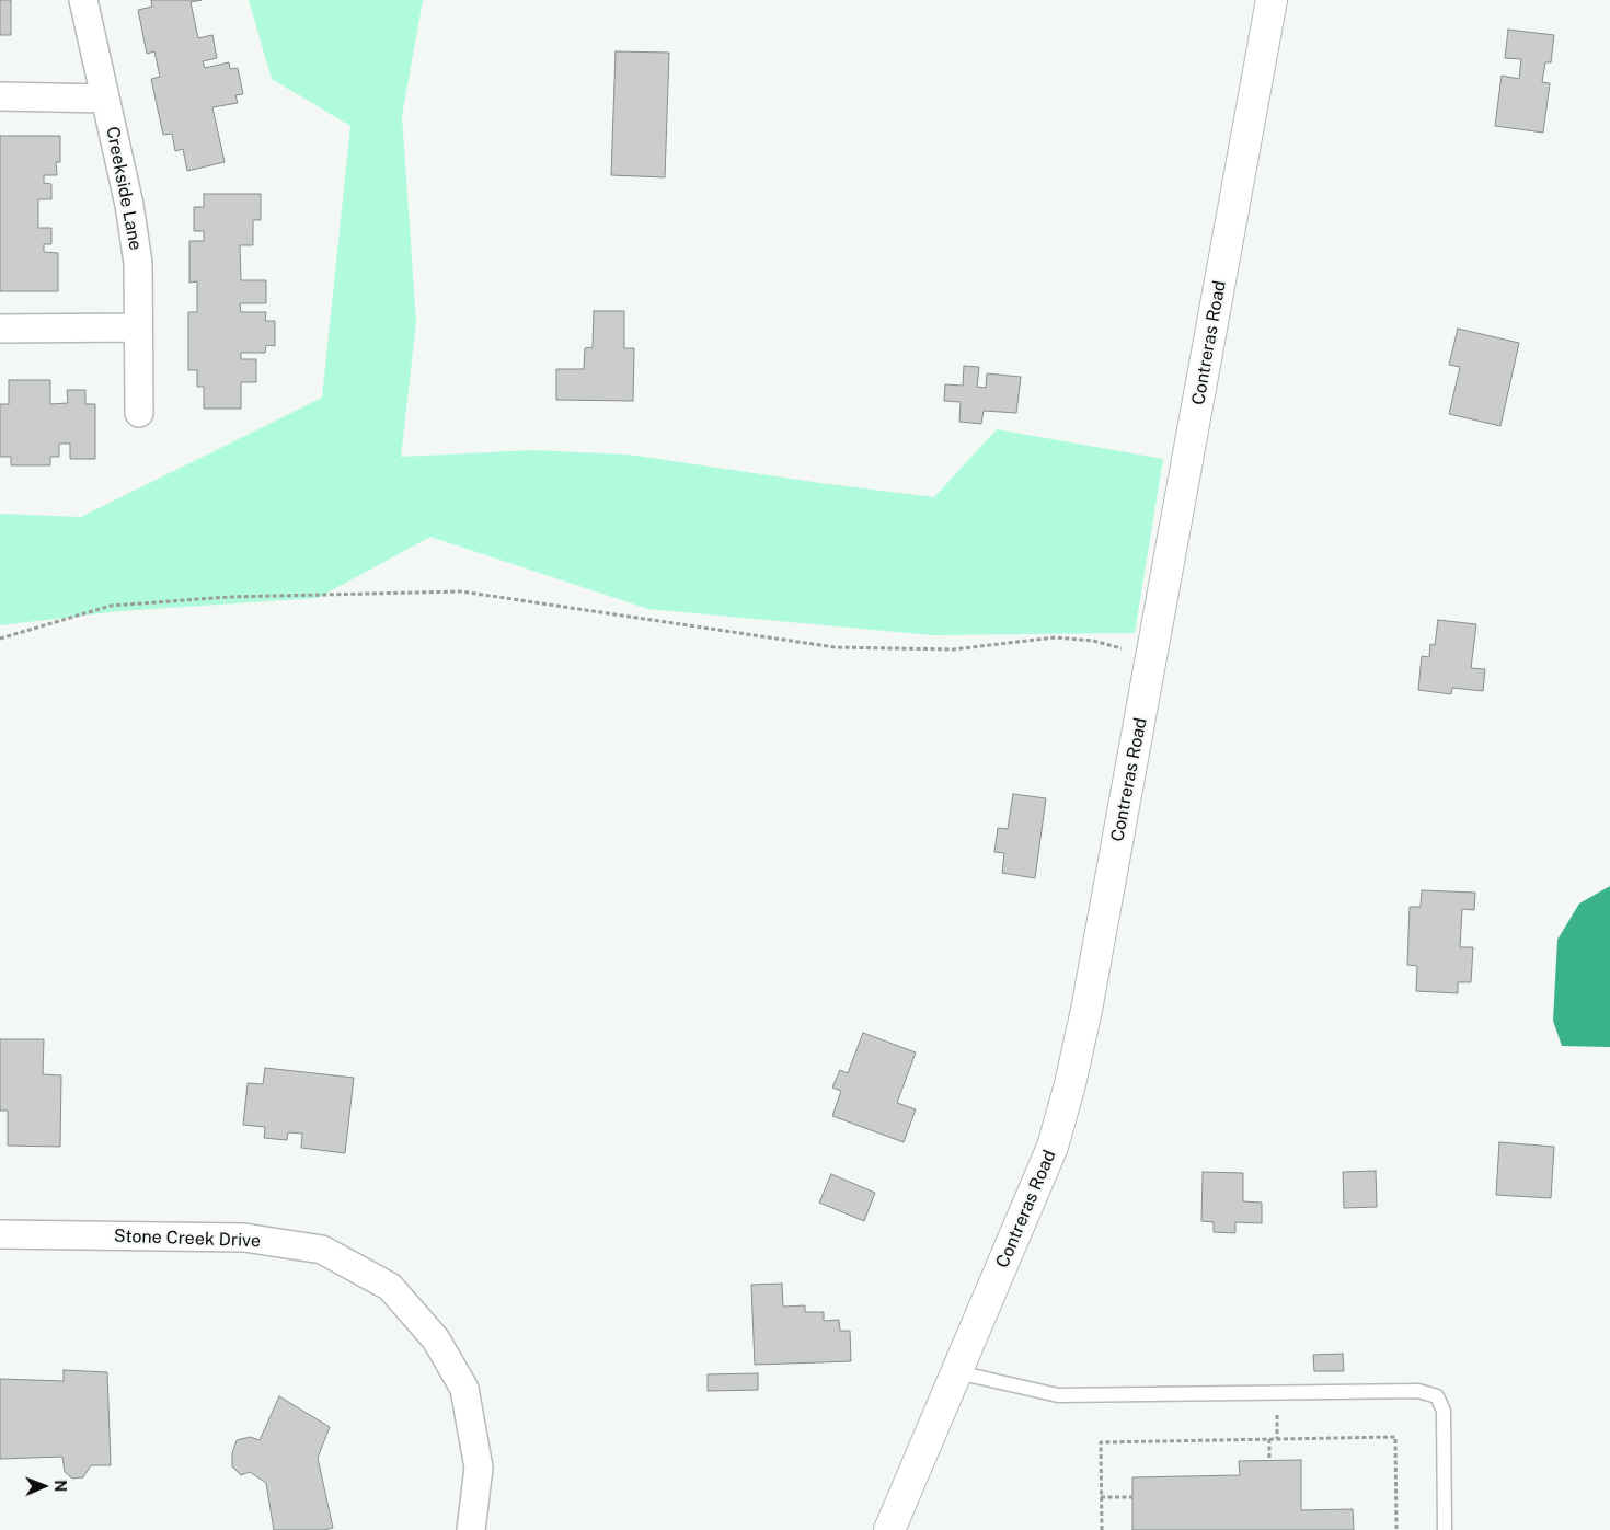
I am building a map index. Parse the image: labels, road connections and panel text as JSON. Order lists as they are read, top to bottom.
{
  "streets": {
    "street": ["Creekside Lane", "Contreras Road", "Stone Creek Drive"]
  },
  "north": "right"
}
